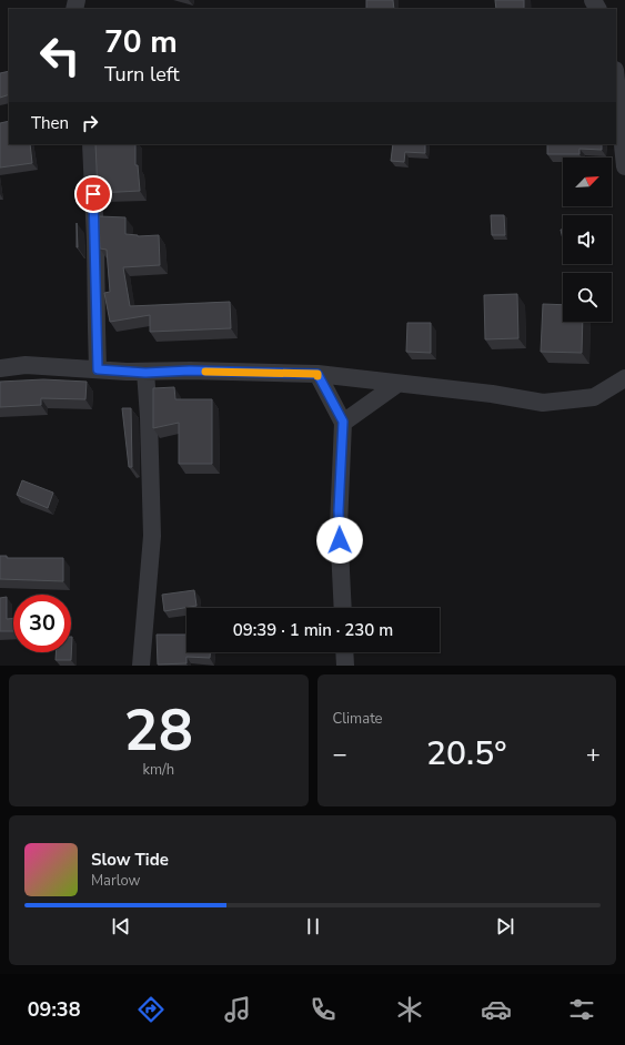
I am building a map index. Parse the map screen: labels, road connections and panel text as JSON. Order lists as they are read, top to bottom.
{
  "north": "top right",
  "page": {
    "turn": ["70 m", "Turn left"],
    "then": "Then",
    "limit": "30",
    "trip": "09:39 · 1 min · 230 m",
    "tile": [
      ["28", "km/h"],
      "Climate"
    ],
    "heat": ["−", "20.5°", "+"],
    "song": ["Slow Tide", "Marlow"],
    "tabs": "09:38"
  }
}
